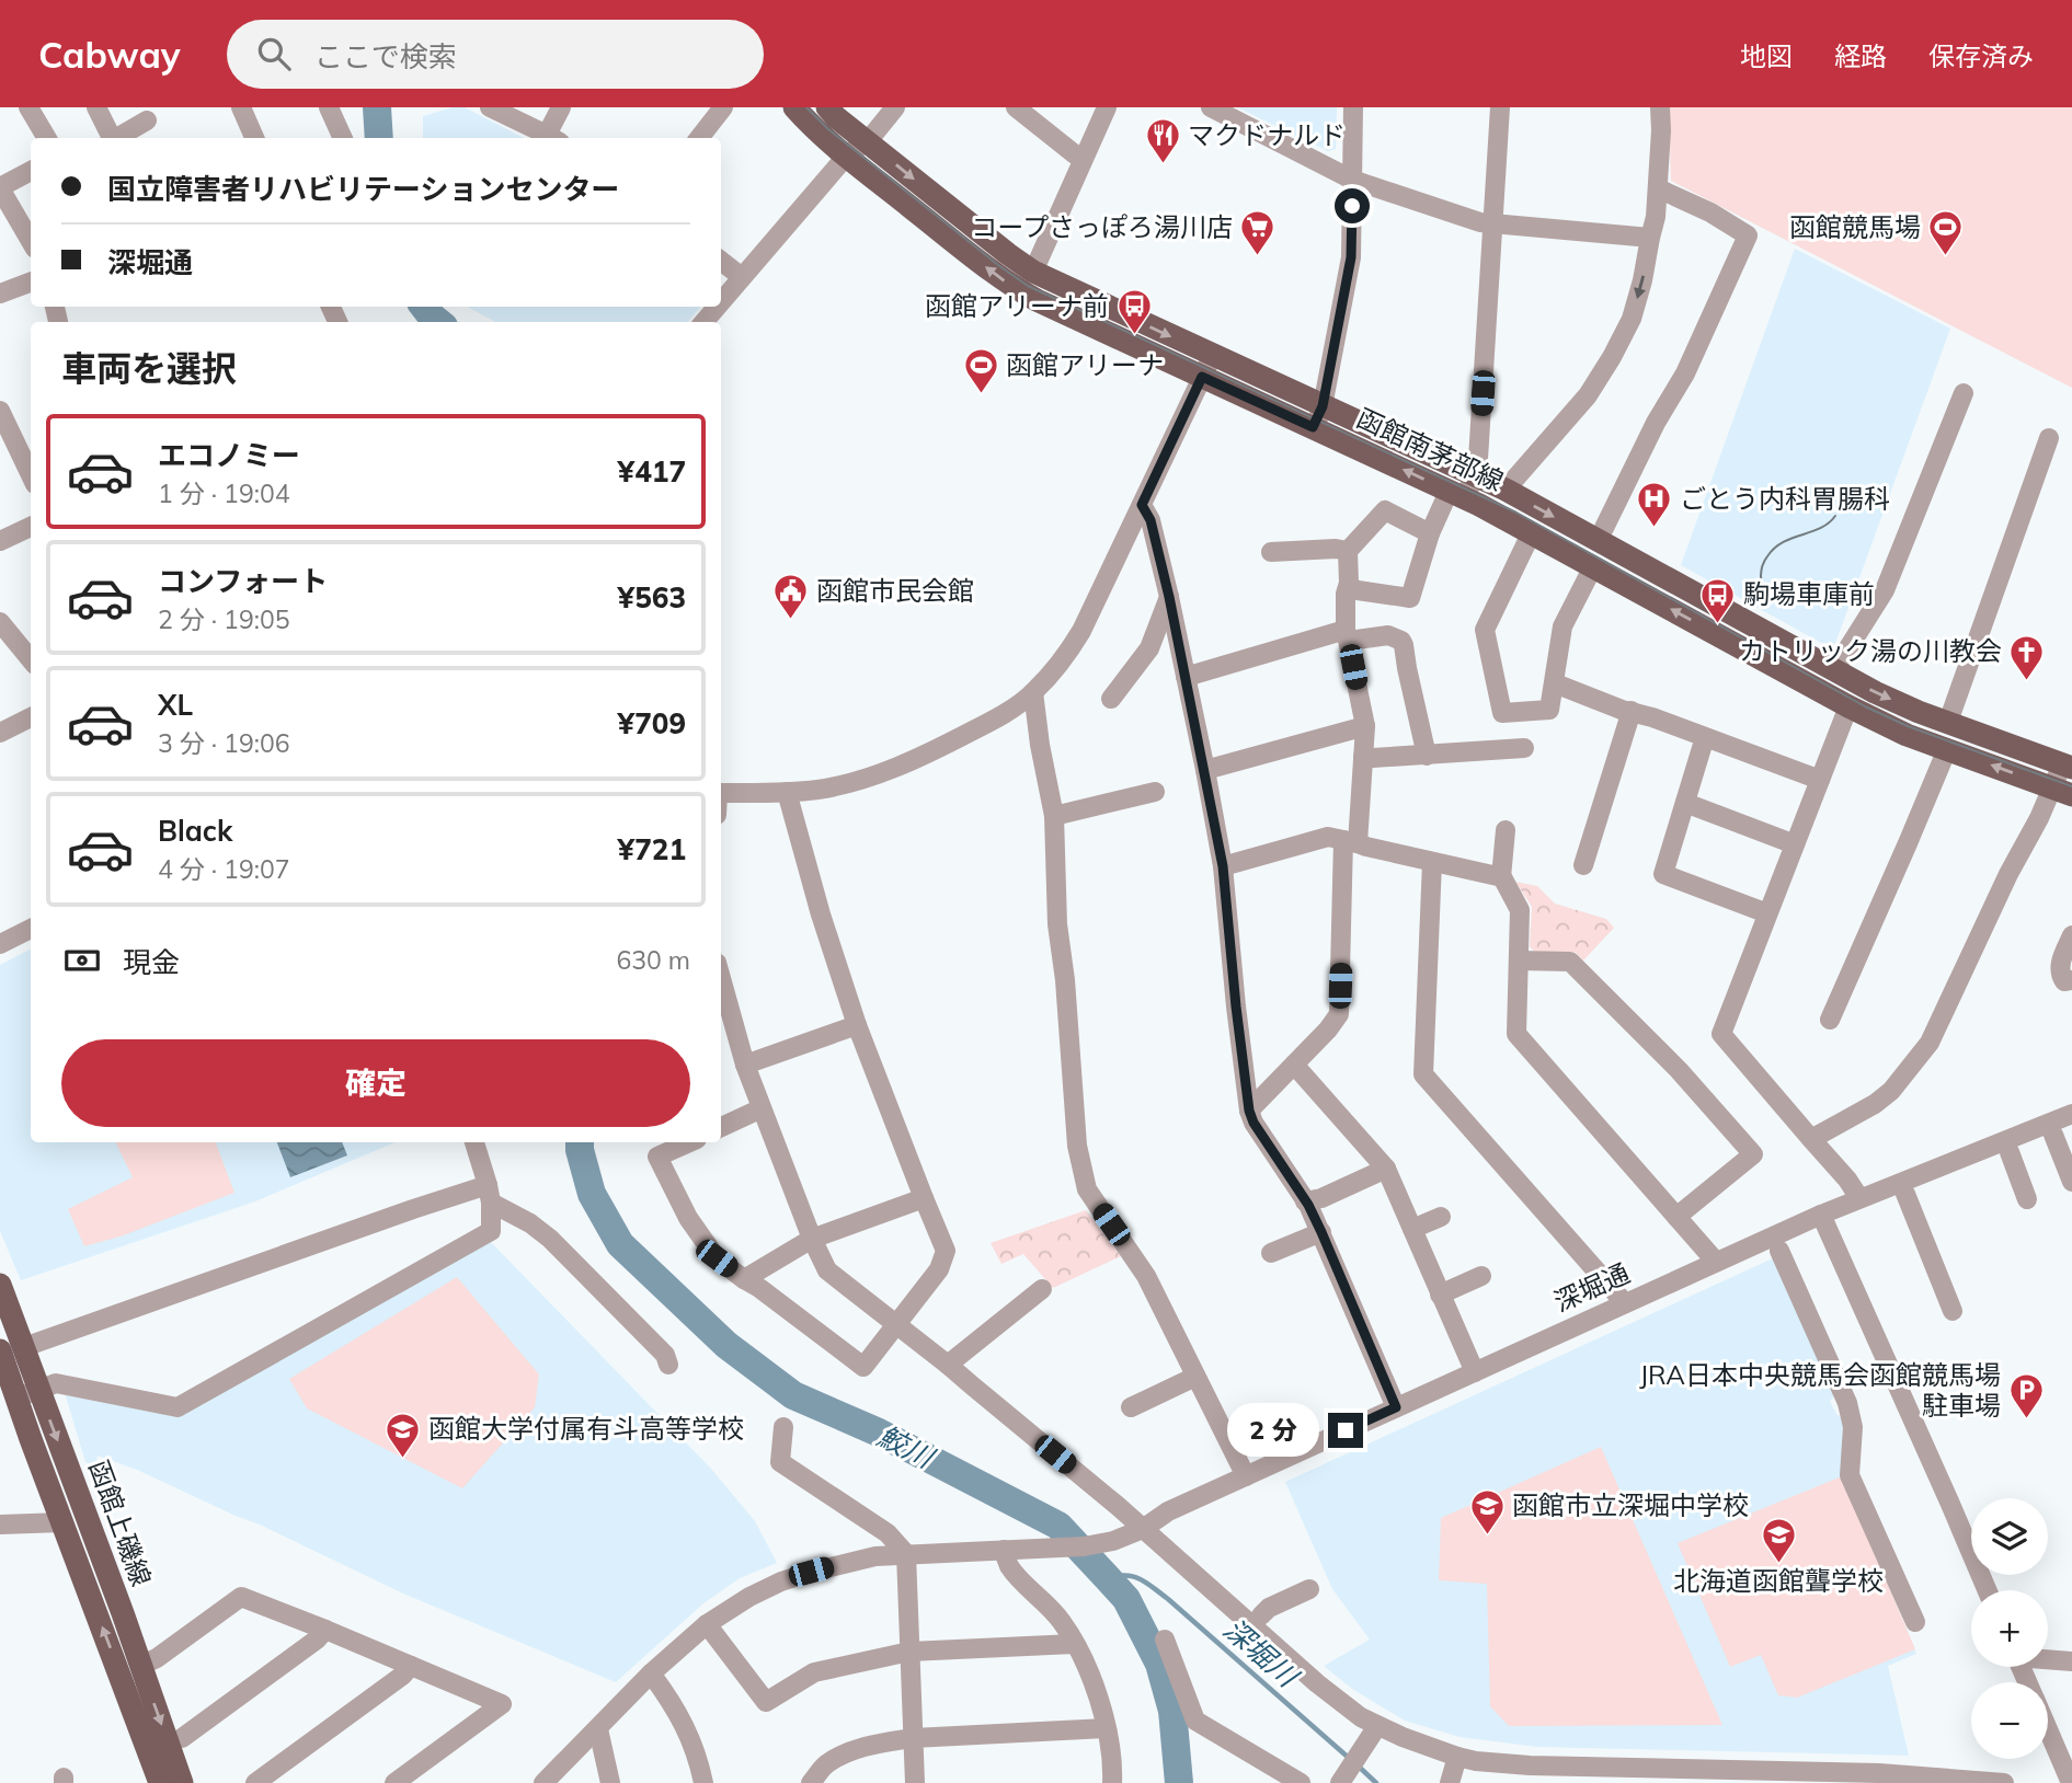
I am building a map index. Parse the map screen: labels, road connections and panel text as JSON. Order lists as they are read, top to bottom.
{
  "streets": {
    "main road": ["函館南茅部線", "函館上磯線"],
    "street": ["深堀通"]
  },
  "water": ["鮫川", "深堀川"],
  "places": {
    "restaurant": ["マクドナルド"],
    "supermarket": ["コープさっぽろ湯川店"],
    "sports": ["函館競馬場", "函館アリーナ"],
    "bus stop": ["函館アリーナ前", "駒場車庫前"],
    "hospital": ["ごとう内科胃腸科"],
    "public building": ["函館市民会館"],
    "church": ["カトリック湯の川教会"],
    "parking": ["JRA日本中央競馬会函館競馬場 駐車場"],
    "school or university": ["函館大学付属有斗高等学校", "函館市立深堀中学校", "北海道函館聾学校"]
  },
  "page": {
    "header": "Cabway",
    "search": "ここで検索",
    "nav": ["地図", "経路", "保存済み"],
    "banner": ["国立障害者リハビリテーションセンター", "深堀通"],
    "heading": "車両を選択",
    "list": [
      {
        "name": "エコノミー",
        "note": "1 分 · 19:04",
        "value": "¥417"
      },
      {
        "name": "コンフォート",
        "note": "2 分 · 19:05",
        "value": "¥563"
      },
      {
        "name": "XL",
        "note": "3 分 · 19:06",
        "value": "¥709"
      },
      {
        "name": "Black",
        "note": "4 分 · 19:07",
        "value": "¥721"
      }
    ],
    "pay": ["現金", "630 m"],
    "buttons": "確定",
    "bubble": "2 分",
    "map_buttons": ["+", "−"]
  }
}
